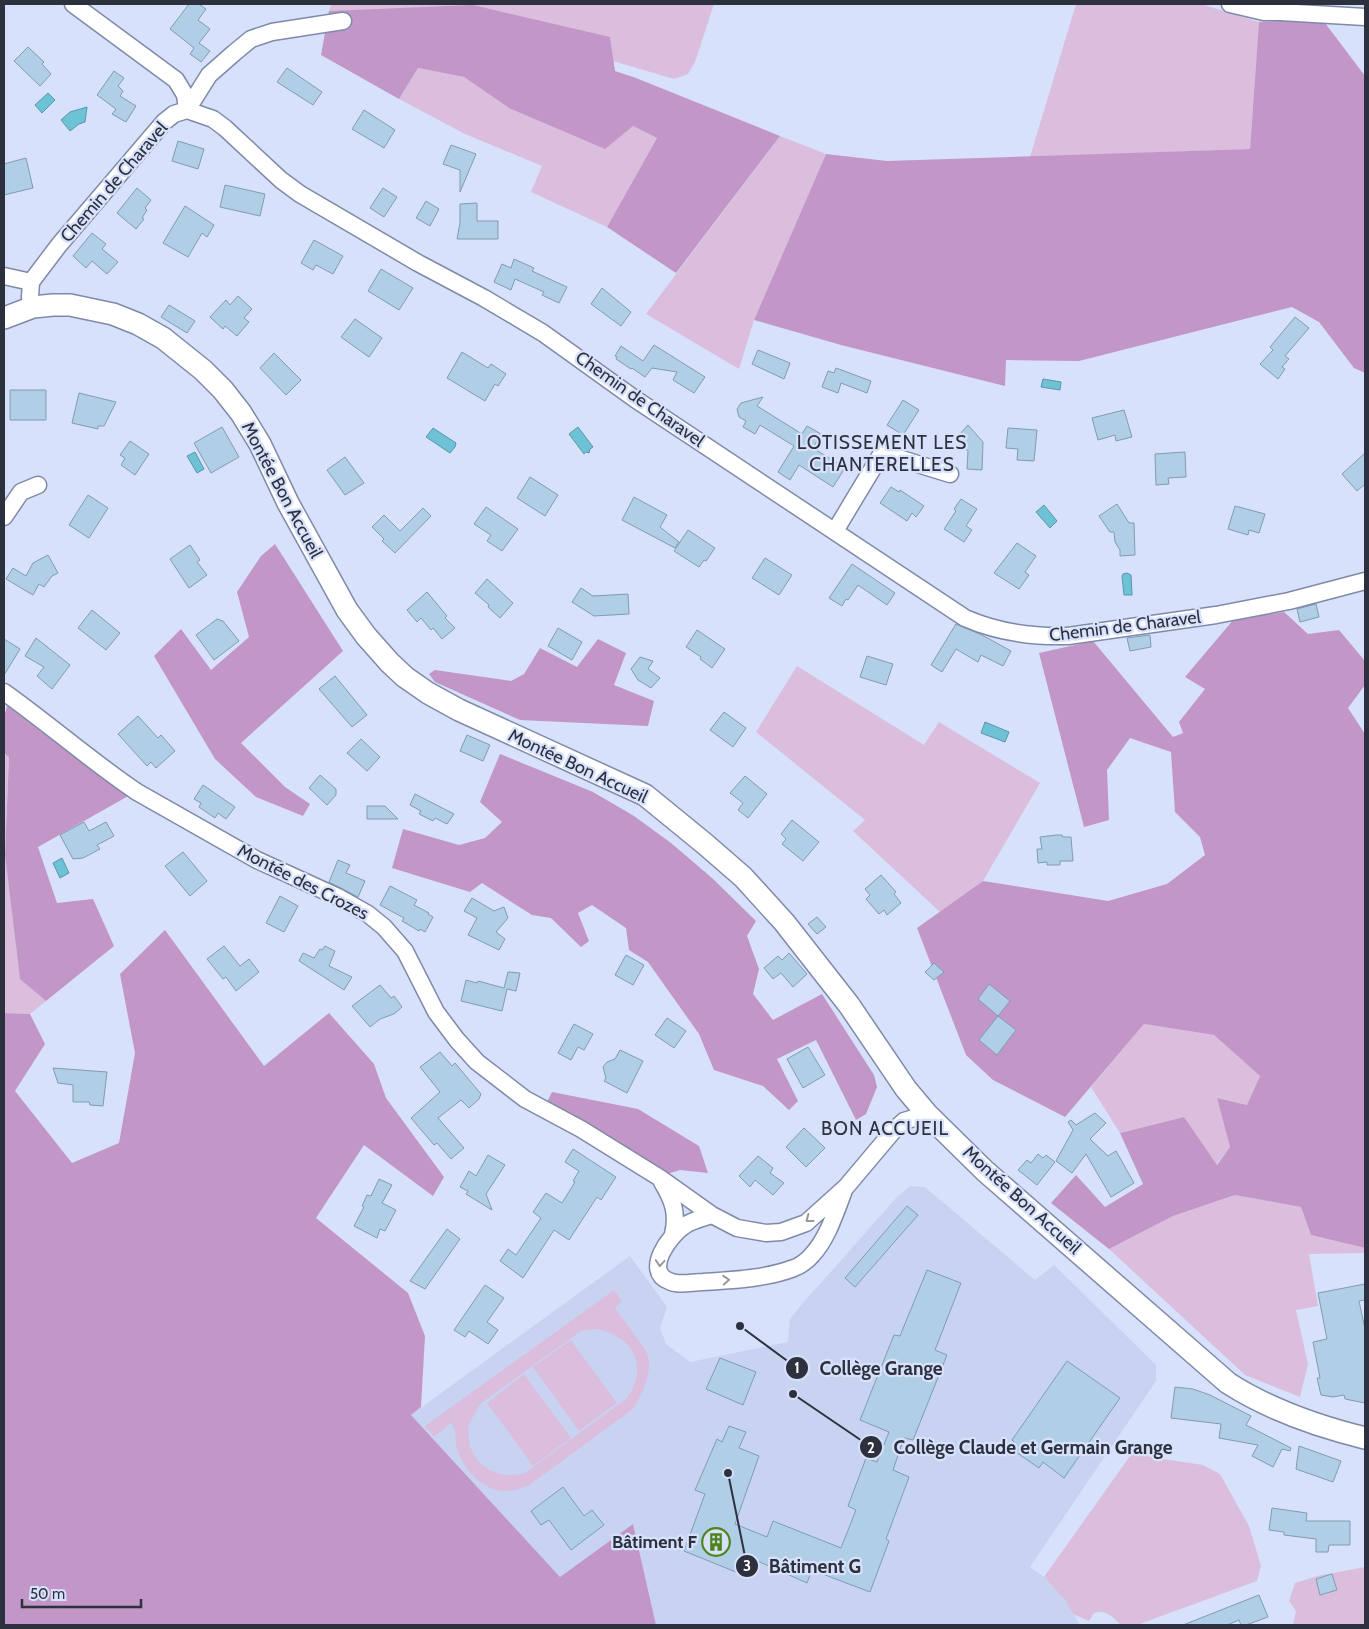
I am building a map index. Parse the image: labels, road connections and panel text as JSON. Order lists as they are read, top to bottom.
{
  "streets": {
    "main road": ["Montée Bon Accueil"],
    "street": ["Chemin de Charavel", "Montée des Crozes"]
  },
  "crossings": [
    ["Montée Bon Accueil", "Montée des Crozes"]
  ],
  "districts": ["LOTISSEMENT LES CHANTERELLES", "BON ACCUEIL"],
  "places": {
    "other": ["Collège Grange", "Collège Claude et Germain Grange", "Bâtiment G"],
    "building": ["Bâtiment F"]
  },
  "scale_bar": "50 m"
}
